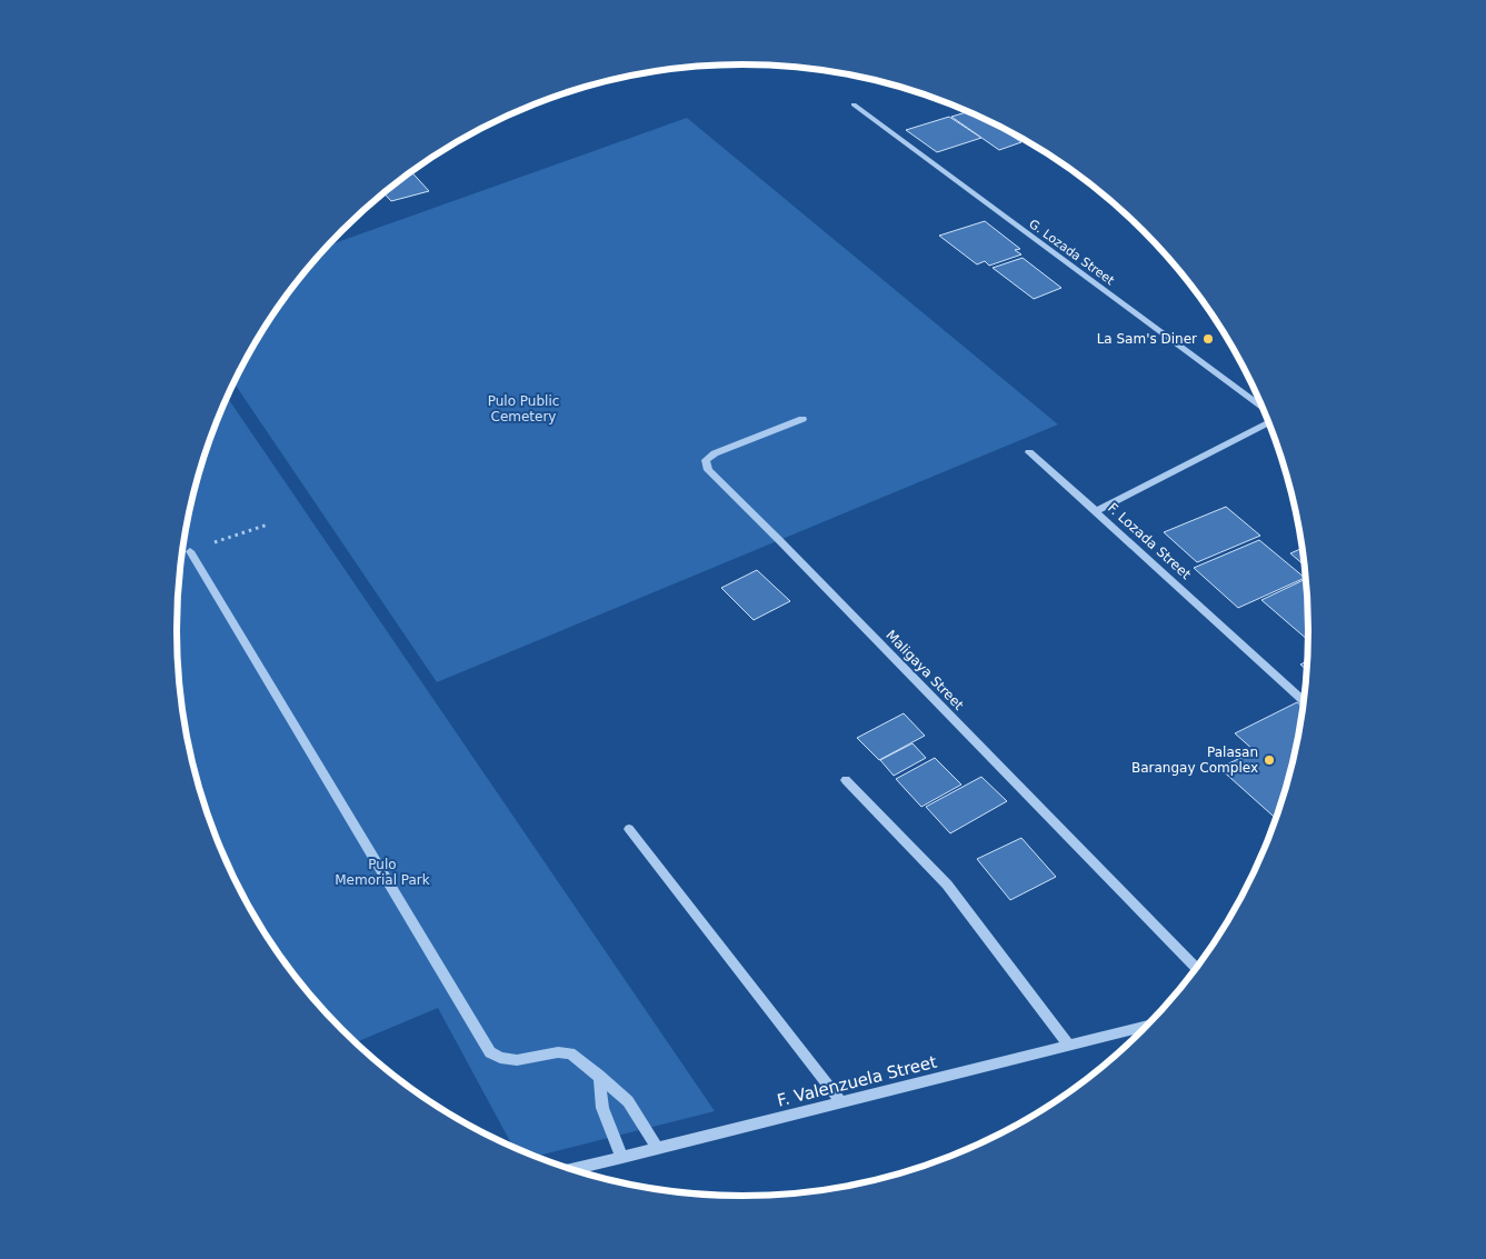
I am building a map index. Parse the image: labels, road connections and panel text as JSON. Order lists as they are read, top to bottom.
{
  "streets": {
    "street": [
      "G. Lozada Street",
      "F. Lozada Street",
      "Maligaya Street",
      "F. Valenzuela Street"
    ]
  },
  "parks": ["Pulo Public Cemetery", "Pulo Memorial Park"],
  "places": ["La Sam's Diner", "Palasan Barangay Complex"]
}
